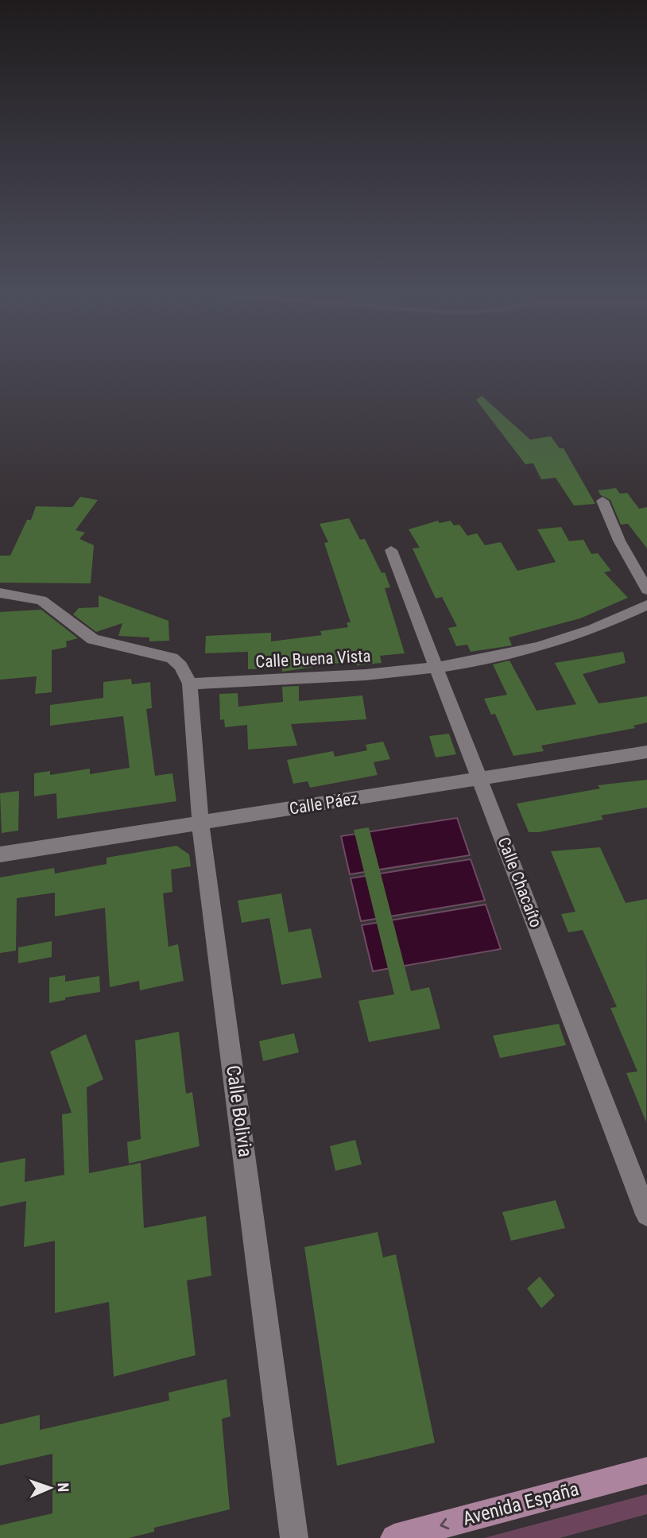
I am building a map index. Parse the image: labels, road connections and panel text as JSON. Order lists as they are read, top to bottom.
{
  "streets": {
    "main road": ["Avenida España"],
    "street": [
      "Calle Buena Vista",
      "Calle Páez",
      "Calle Chacaíto",
      "Calle Bolivia"
    ]
  },
  "crossings": [
    ["Calle Buena Vista", "Calle Chacaíto"],
    ["Calle Buena Vista", "Calle Bolivia"],
    ["Calle Páez", "Calle Chacaíto"],
    ["Calle Páez", "Calle Bolivia"]
  ],
  "one_way": ["Avenida España"],
  "north": "right"
}
